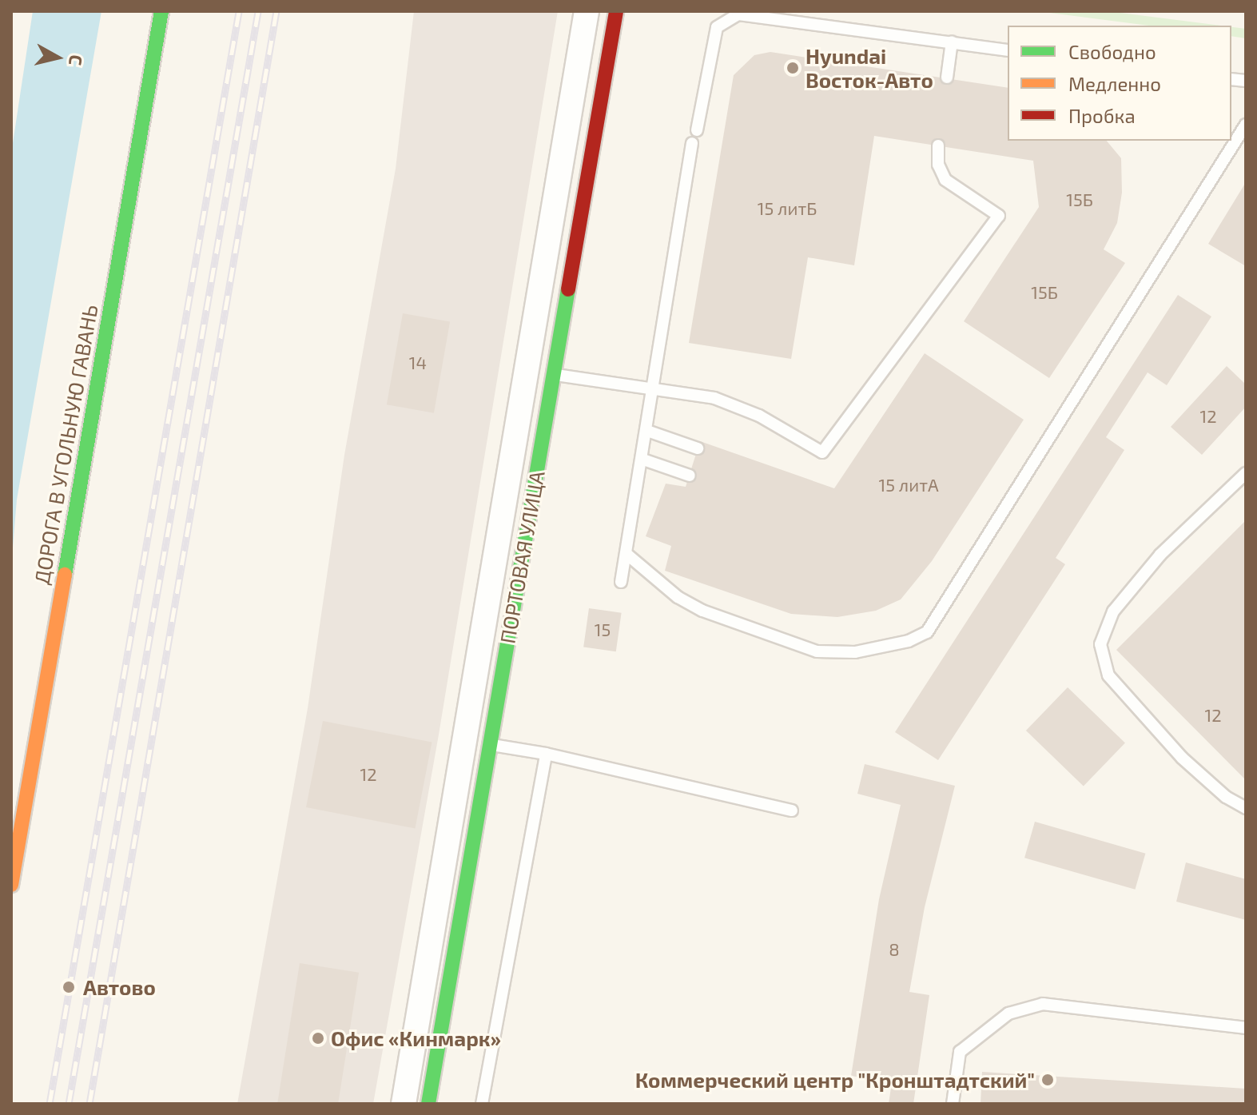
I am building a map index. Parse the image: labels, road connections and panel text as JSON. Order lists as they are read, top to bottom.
{
  "streets": {
    "street": ["ДОРОГА В УГОЛЬНУЮ ГАВАНЬ", "ПОРТОВАЯ УЛИЦА"]
  },
  "places": [
    "Hyundai Восток-Авто",
    "Автово",
    "Офис «Кинмарк»",
    "Коммерческий центр \"Кронштадтский\""
  ],
  "house_numbers": [
    "15Б",
    "15 литБ",
    "15Б",
    "14",
    "12",
    "15 литА",
    "15",
    "12",
    "12",
    "8"
  ],
  "legend": ["Свободно", "Медленно", "Пробка"],
  "north": "right"
}
